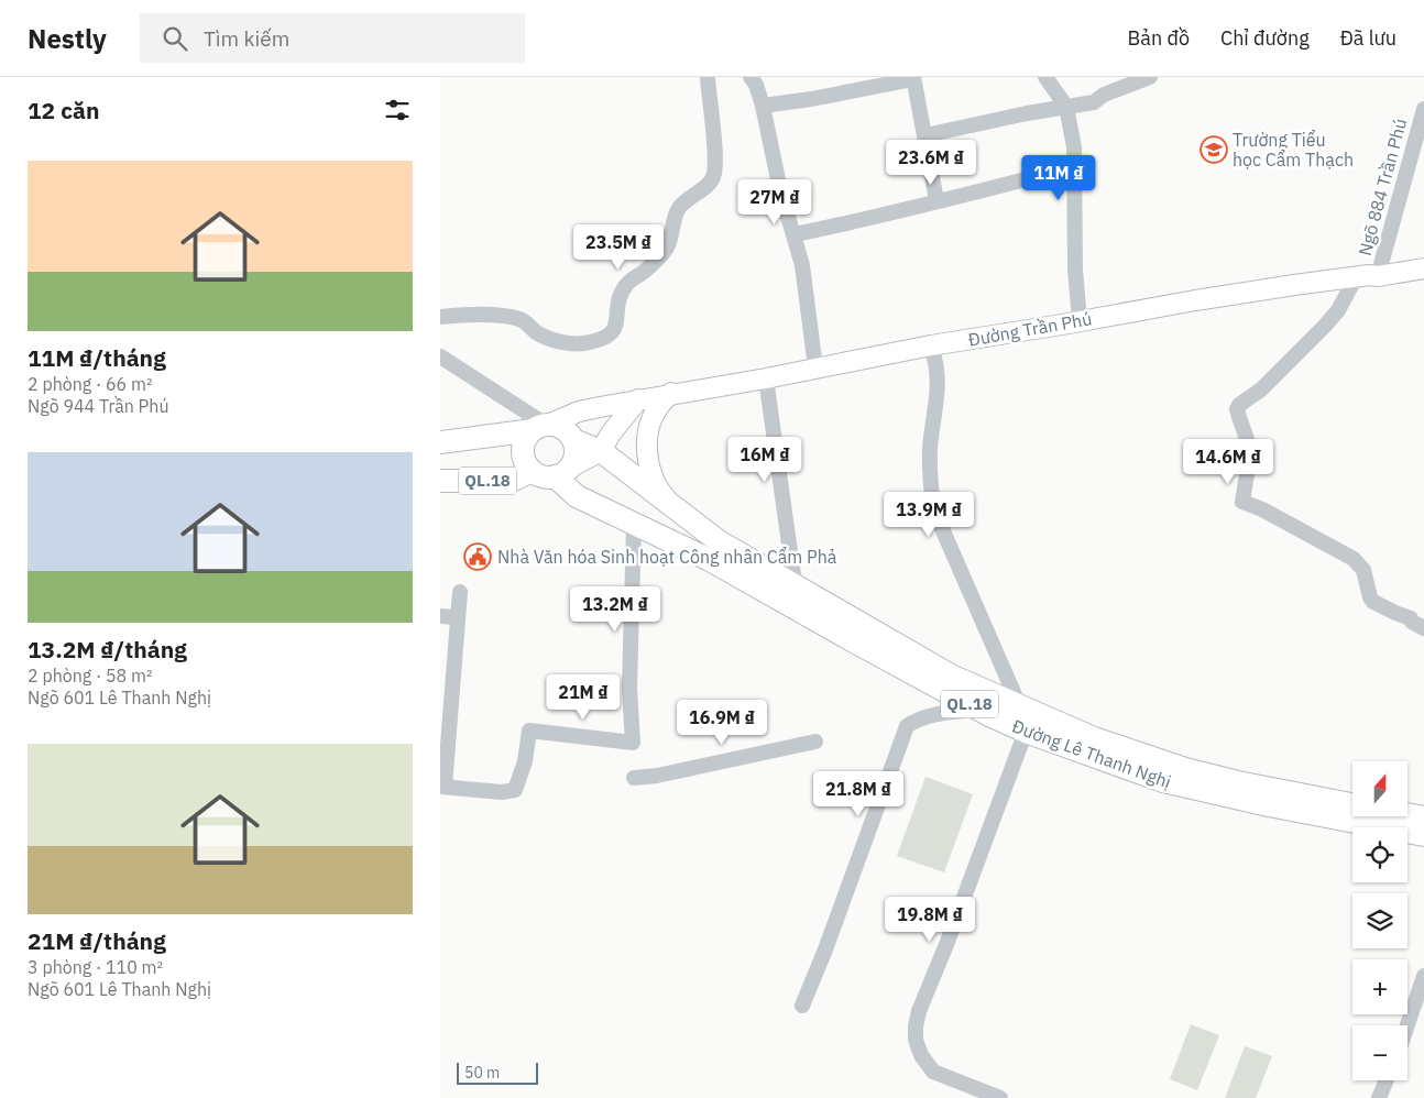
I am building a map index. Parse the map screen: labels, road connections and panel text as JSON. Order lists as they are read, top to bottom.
{
  "streets": {
    "highway": ["QL.18", "Đường Lê Thanh Nghị"],
    "main road": ["Đường Trần Phú"],
    "street": ["Ngõ 884 Trần Phú"]
  },
  "crossings": [
    ["Ngõ 884 Trần Phú", "Đường Trần Phú"],
    ["Đường Trần Phú", "QL.18"],
    ["Đường Trần Phú", "Đường Lê Thanh Nghị"],
    ["QL.18", "Đường Lê Thanh Nghị"]
  ],
  "places": {
    "school or university": ["Trường Tiểu học Cẩm Thạch"],
    "public building": ["Nhà Văn hóa Sinh hoạt Công nhân Cẩm Phả"]
  },
  "scale_bar": "50 m",
  "north": "top",
  "page": {
    "header": "Nestly",
    "search": "Tìm kiếm",
    "nav": ["Bản đồ", "Chỉ đường", "Đã lưu"],
    "heading": "12 căn",
    "price": [
      "23.6M ₫",
      "11M ₫",
      "27M ₫",
      "23.5M ₫",
      "16M ₫",
      "14.6M ₫",
      "13.9M ₫",
      "13.2M ₫",
      "21M ₫",
      "16.9M ₫",
      "21.8M ₫",
      "19.8M ₫"
    ],
    "list": [
      {
        "name": "11M ₫/tháng",
        "note": "2 phòng · 66 m² · Ngõ 944 Trần Phú"
      },
      {
        "name": "13.2M ₫/tháng",
        "note": "2 phòng · 58 m² · Ngõ 601 Lê Thanh Nghị"
      },
      {
        "name": "21M ₫/tháng",
        "note": "3 phòng · 110 m² · Ngõ 601 Lê Thanh Nghị"
      }
    ],
    "map_buttons": ["+", "−"],
    "scale": "50 m"
  }
}
